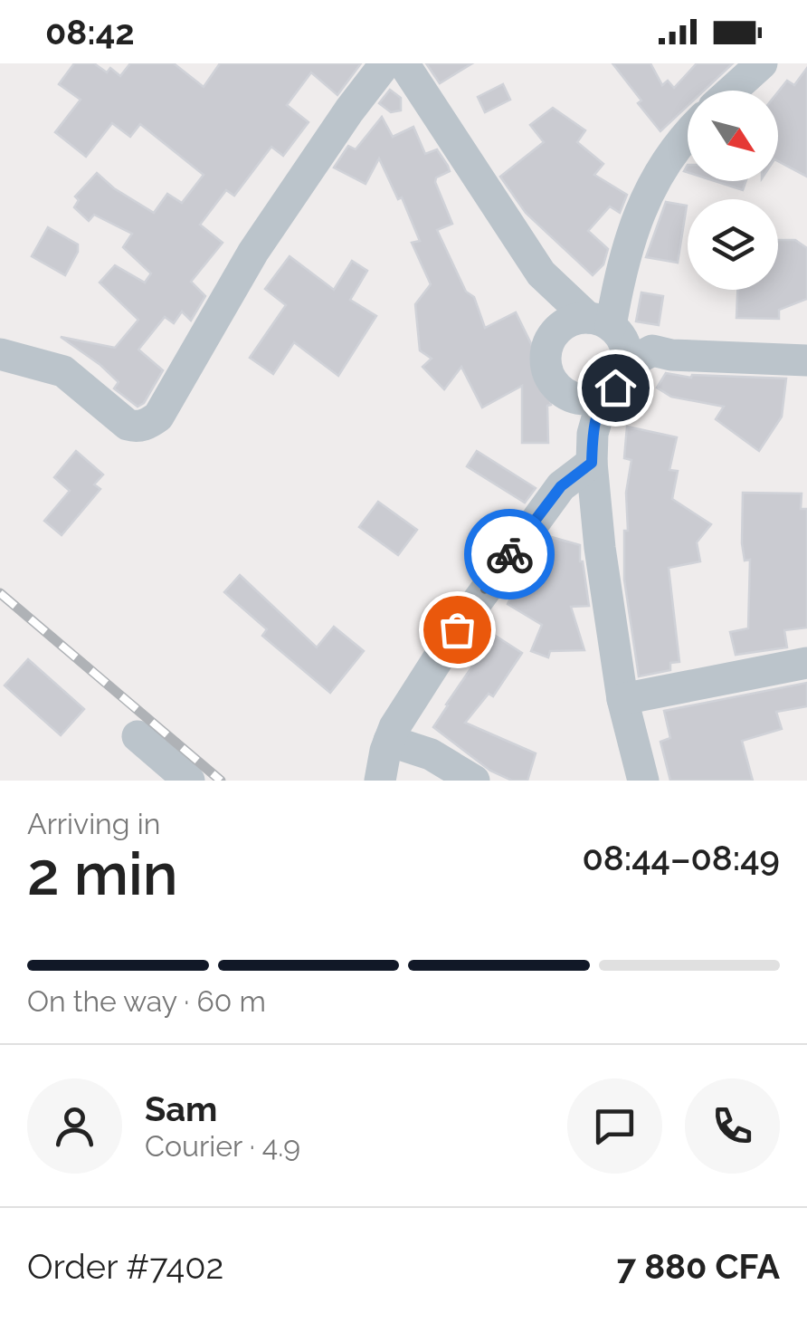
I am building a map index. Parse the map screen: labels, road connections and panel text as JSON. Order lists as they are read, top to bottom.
{
  "north": "bottom right",
  "page": {
    "status": "08:42",
    "heading": ["2 min", "Arriving in", "08:44–08:49"],
    "panel": [
      "Sam",
      "Courier · 4.9",
      "Order #7402",
      "7 880 CFA"
    ],
    "bar": "On the way · 60 m"
  }
}
